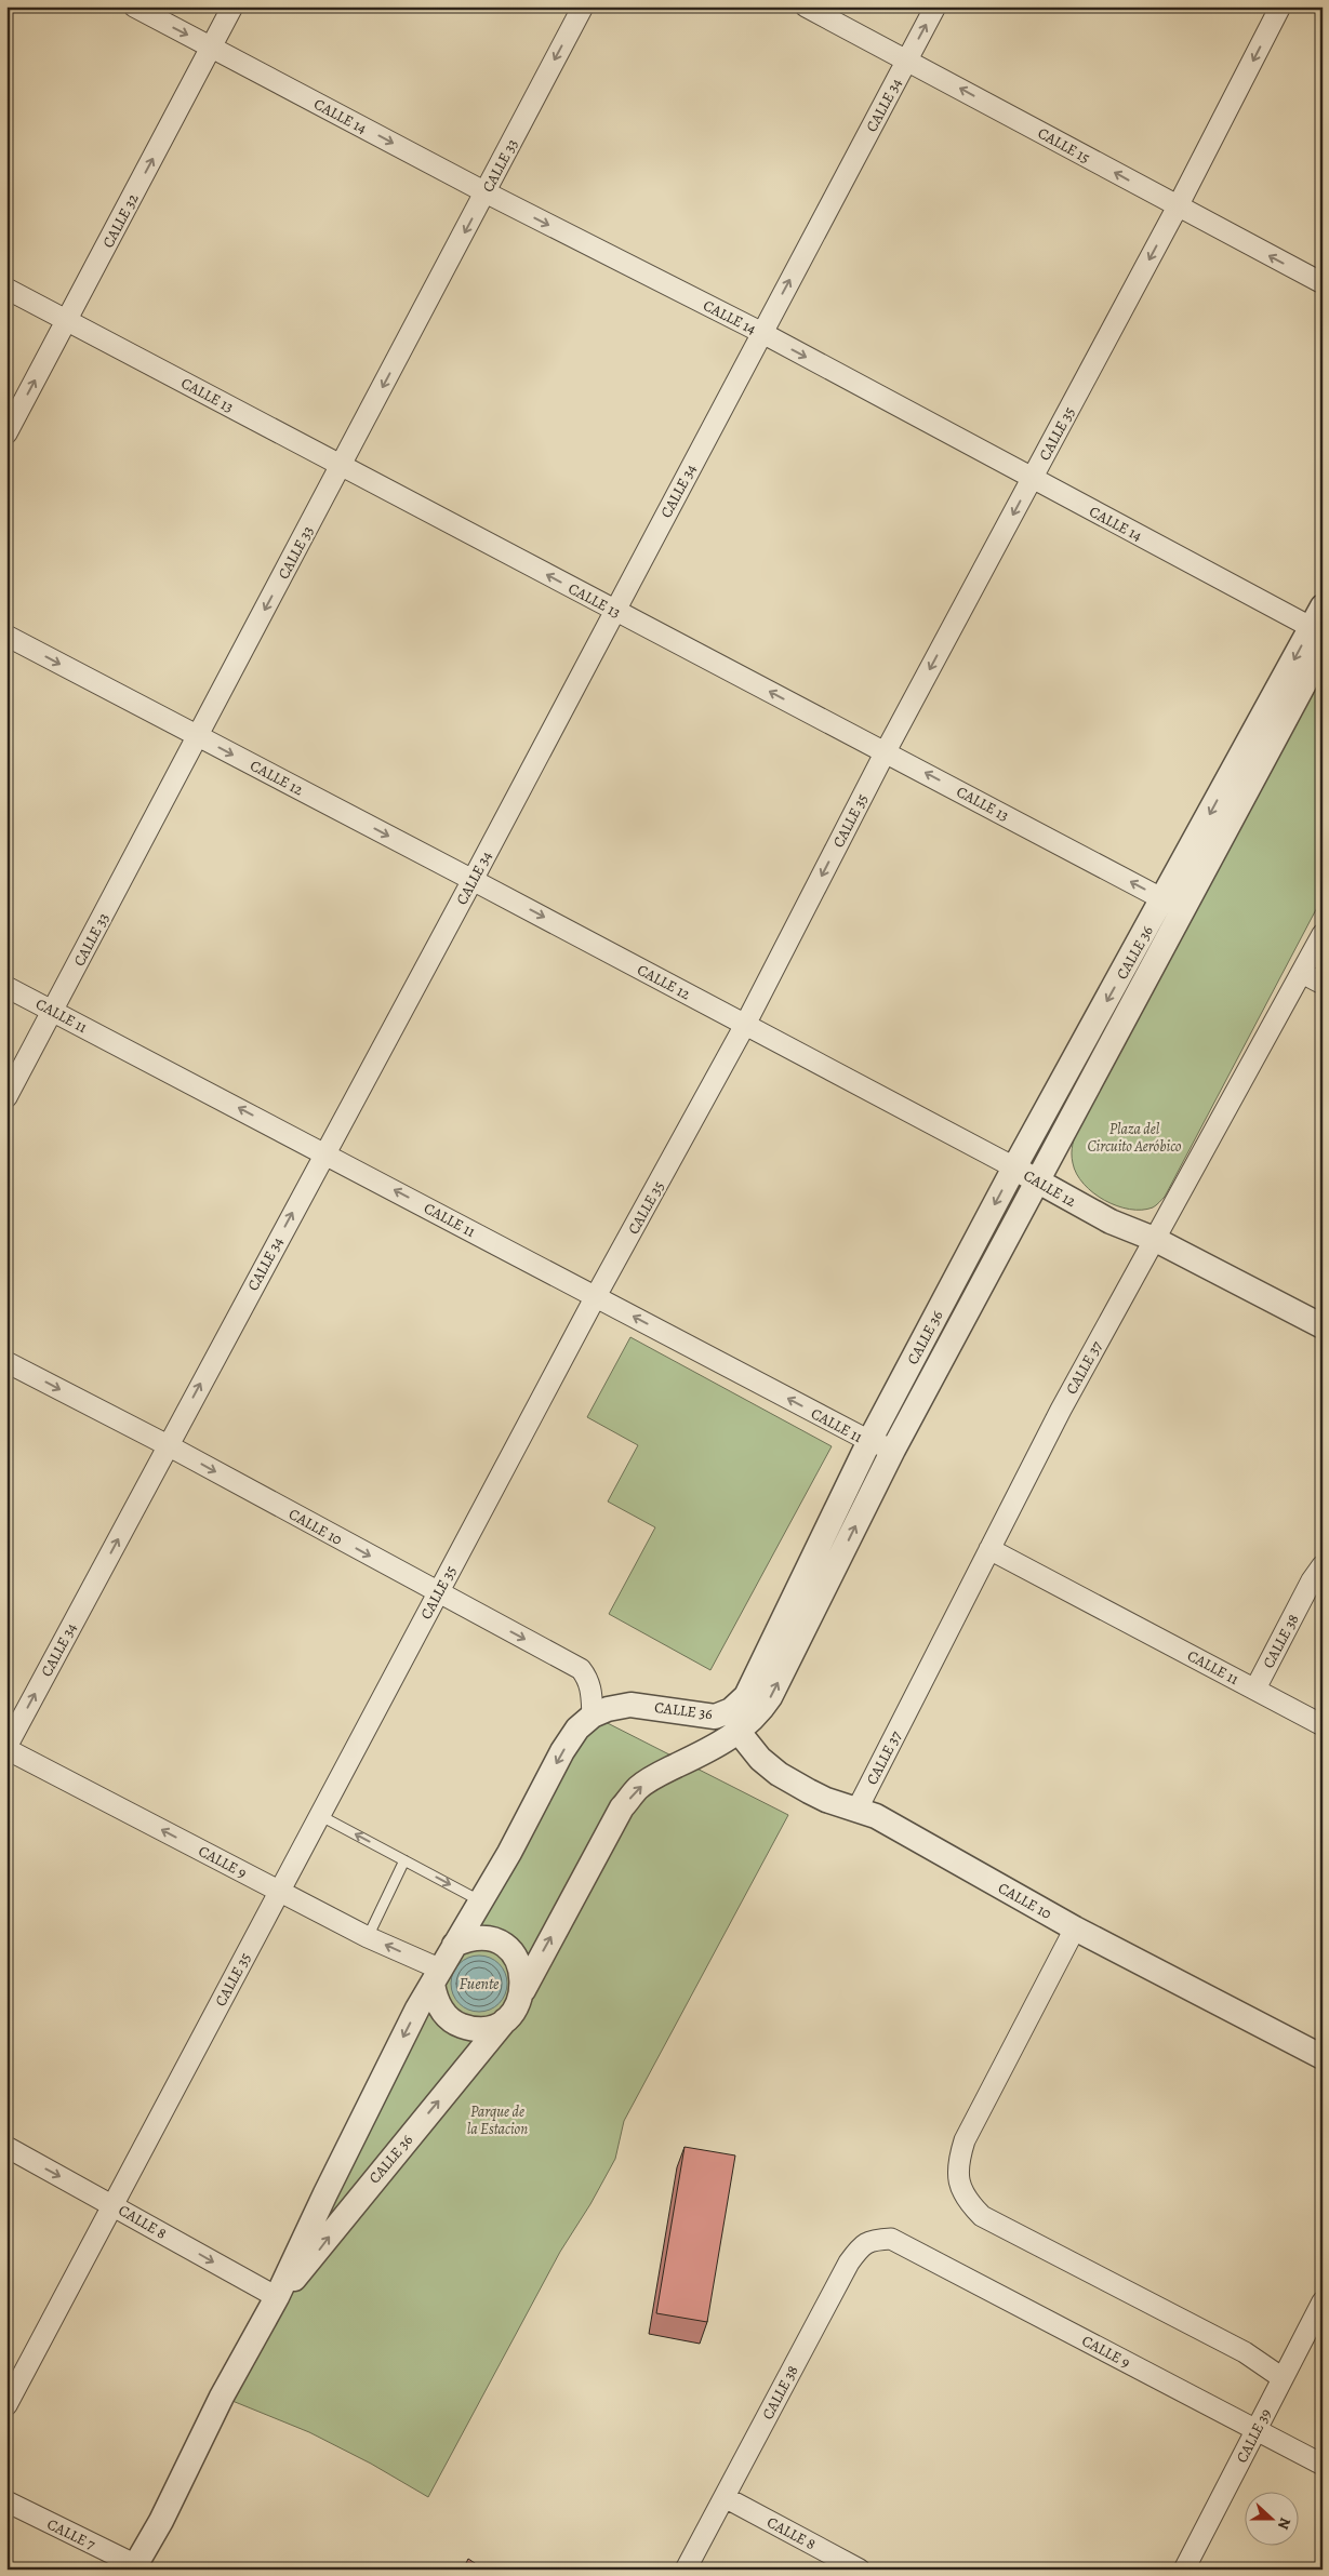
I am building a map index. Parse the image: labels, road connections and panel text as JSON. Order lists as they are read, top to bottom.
{
  "streets": {
    "street": [
      "CALLE 34",
      "CALLE 14",
      "CALLE 15",
      "CALLE 33",
      "CALLE 32",
      "CALLE 13",
      "CALLE 35",
      "CALLE 12",
      "CALLE 36",
      "CALLE 11",
      "CALLE 37",
      "CALLE 10",
      "CALLE 38",
      "CALLE 9",
      "CALLE 8",
      "CALLE 39",
      "CALLE 7"
    ]
  },
  "crossings": [
    ["CALLE 34", "CALLE 14"],
    ["CALLE 34", "CALLE 15"],
    ["CALLE 34", "CALLE 13"],
    ["CALLE 34", "CALLE 12"],
    ["CALLE 34", "CALLE 11"],
    ["CALLE 34", "CALLE 10"],
    ["CALLE 34", "CALLE 9"],
    ["CALLE 14", "CALLE 33"],
    ["CALLE 14", "CALLE 32"],
    ["CALLE 14", "CALLE 35"],
    ["CALLE 14", "CALLE 36"],
    ["CALLE 15", "CALLE 35"],
    ["CALLE 33", "CALLE 13"],
    ["CALLE 33", "CALLE 12"],
    ["CALLE 33", "CALLE 11"],
    ["CALLE 32", "CALLE 13"],
    ["CALLE 13", "CALLE 35"],
    ["CALLE 13", "CALLE 36"],
    ["CALLE 35", "CALLE 12"],
    ["CALLE 35", "CALLE 11"],
    ["CALLE 35", "CALLE 10"],
    ["CALLE 35", "CALLE 9"],
    ["CALLE 35", "CALLE 8"],
    ["CALLE 12", "CALLE 36"],
    ["CALLE 12", "CALLE 37"],
    ["CALLE 36", "CALLE 11"],
    ["CALLE 36", "CALLE 10"],
    ["CALLE 36", "CALLE 9"],
    ["CALLE 36", "CALLE 8"],
    ["CALLE 36", "CALLE 7"],
    ["CALLE 11", "CALLE 37"],
    ["CALLE 11", "CALLE 38"],
    ["CALLE 37", "CALLE 10"],
    ["CALLE 38", "CALLE 9"],
    ["CALLE 38", "CALLE 8"],
    ["CALLE 9", "CALLE 39"]
  ],
  "one_way": [
    "CALLE 34",
    "CALLE 14",
    "CALLE 15",
    "CALLE 33",
    "CALLE 32",
    "CALLE 13",
    "CALLE 35",
    "CALLE 12",
    "CALLE 11",
    "CALLE 10",
    "CALLE 9",
    "CALLE 8"
  ],
  "water": ["Fuente"],
  "parks": ["Plaza del Circuito Aeróbico", "Parque de la Estacion"],
  "north": "right"
}
